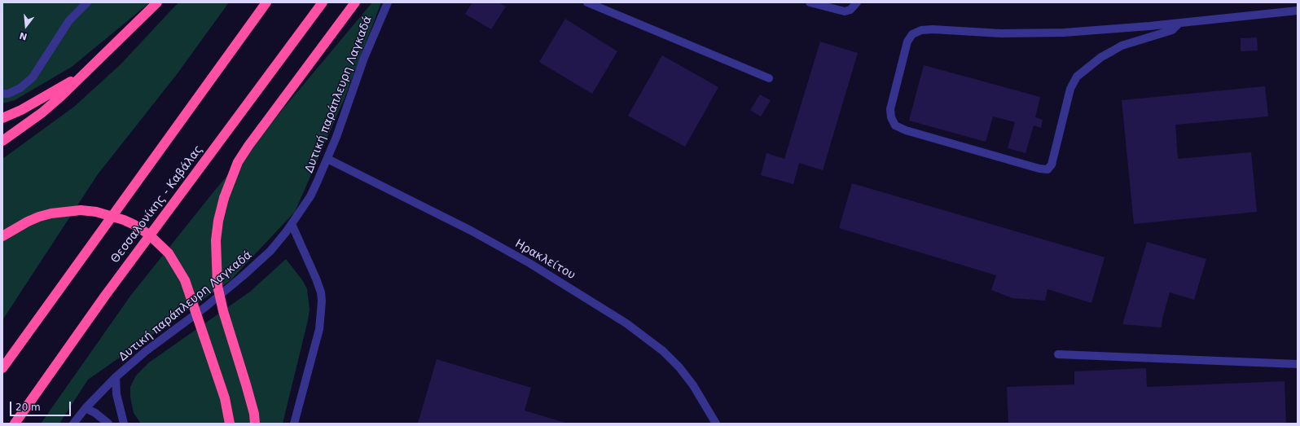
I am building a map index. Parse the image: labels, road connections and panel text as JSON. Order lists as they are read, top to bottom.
{
  "streets": {
    "highway": ["Θεσσαλονίκης - Καβάλας"],
    "street": ["Δυτική παράπλευρη Λαγκαδά", "Ηρακλείτου"]
  },
  "crossings": [
    ["Δυτική παράπλευρη Λαγκαδά", "Ηρακλείτου"]
  ],
  "scale_bar": "20 m",
  "north": "bottom"
}
